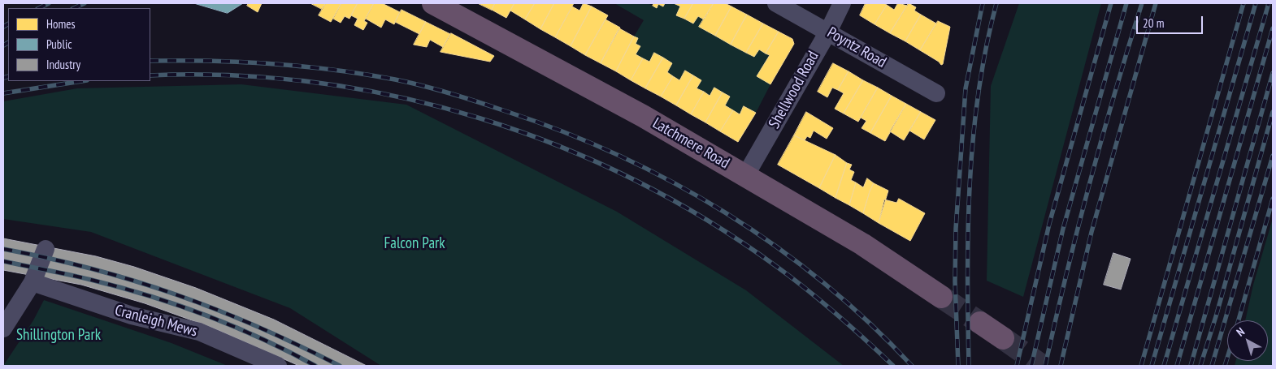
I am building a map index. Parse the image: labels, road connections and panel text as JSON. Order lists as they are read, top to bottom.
{
  "streets": {
    "highway": ["Latchmere Road"],
    "street": ["Poyntz Road", "Shellwood Road", "Cranleigh Mews"]
  },
  "crossings": [
    ["Poyntz Road", "Shellwood Road"],
    ["Shellwood Road", "Latchmere Road"]
  ],
  "parks": ["Falcon Park", "Shillington Park"],
  "legend": ["Homes", "Public", "Industry"],
  "scale_bar": "20 m",
  "north": "top left"
}
